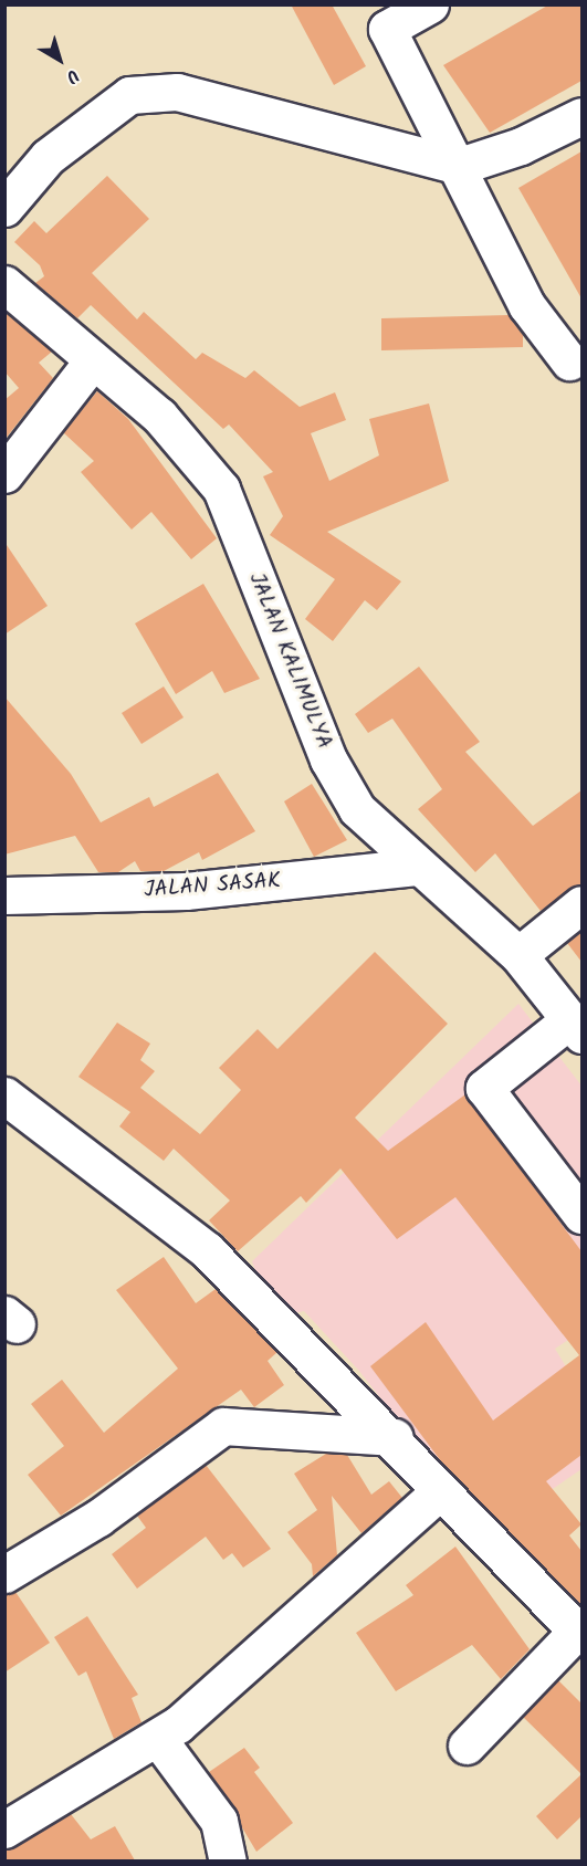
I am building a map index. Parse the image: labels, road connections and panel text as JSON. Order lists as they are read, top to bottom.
{
  "streets": {
    "street": ["JALAN KALIMULYA", "JALAN SASAK"]
  },
  "crossings": [
    ["JALAN KALIMULYA", "JALAN SASAK"]
  ],
  "north": "bottom right"
}
